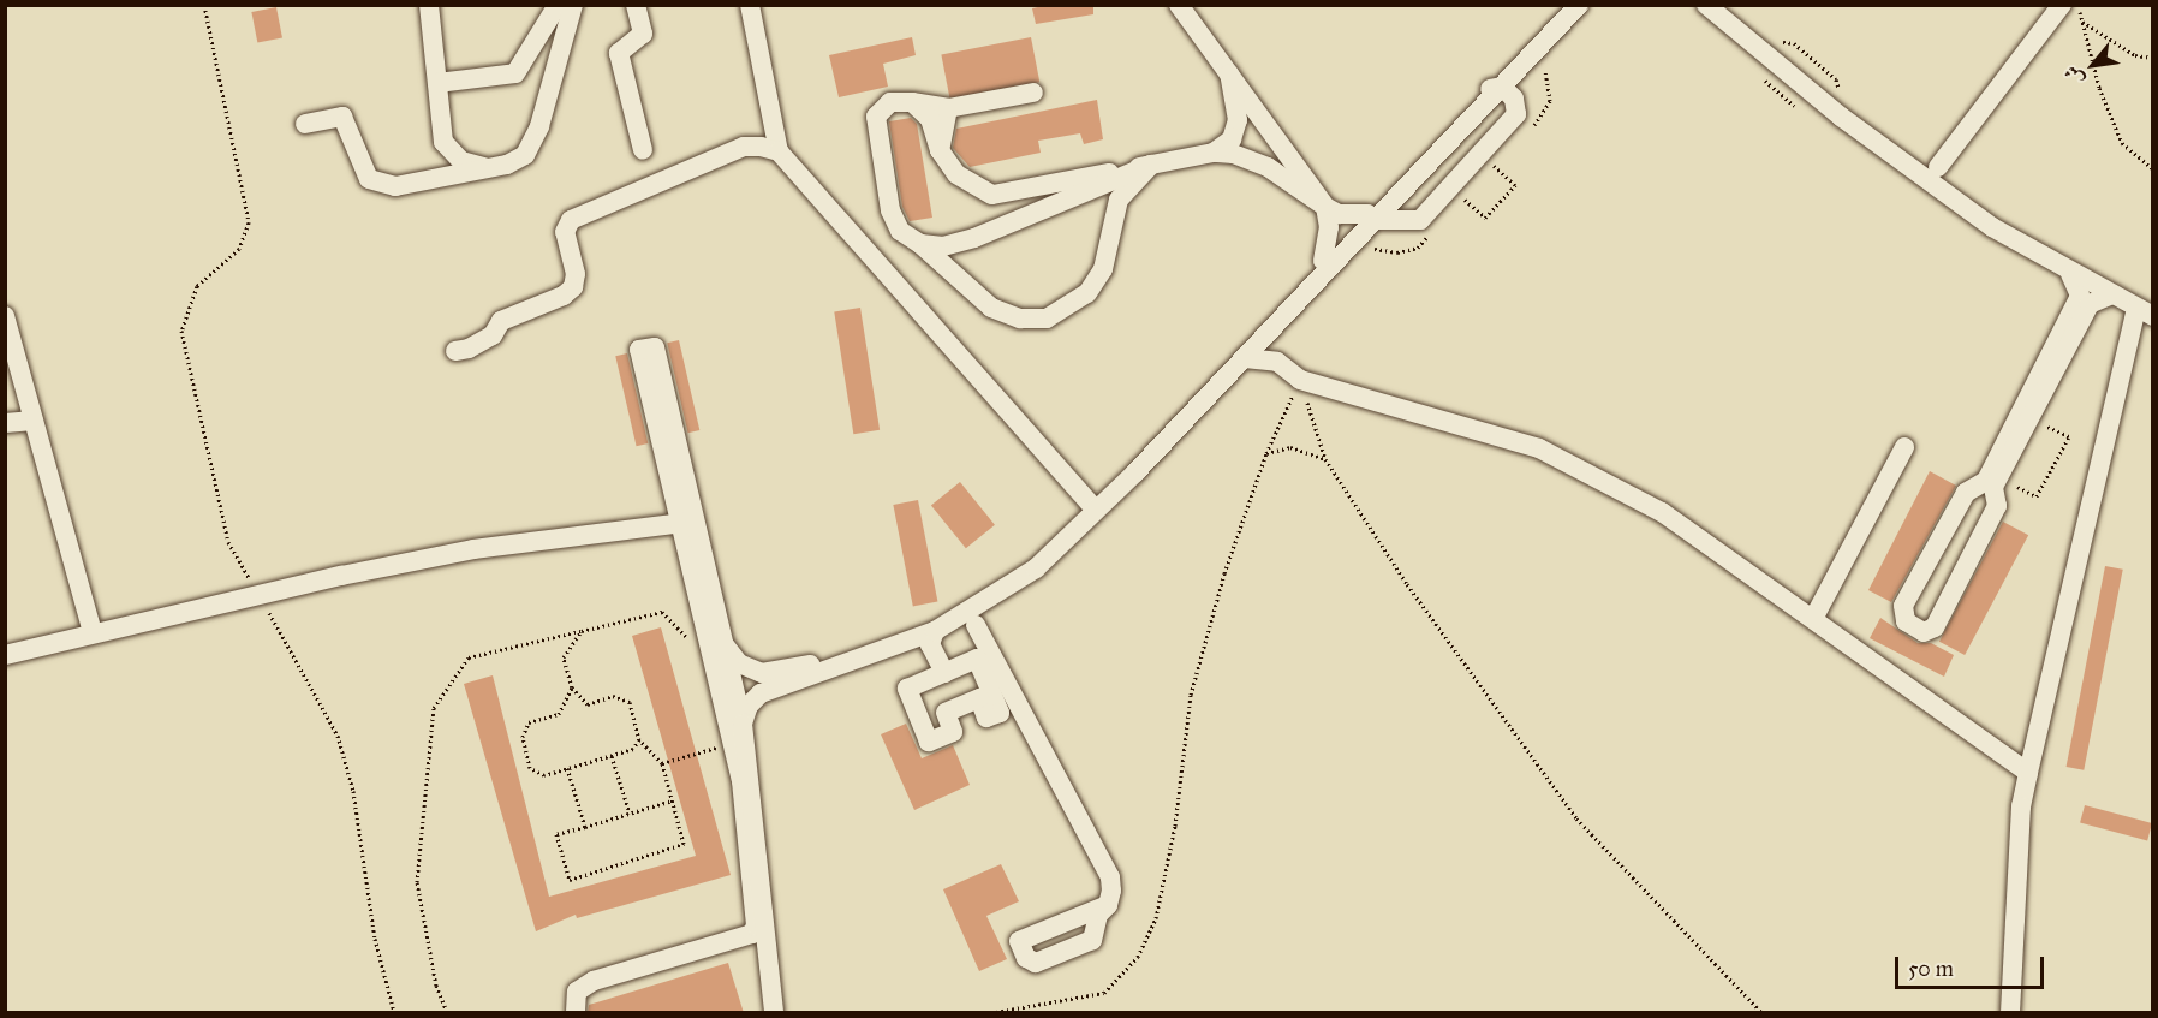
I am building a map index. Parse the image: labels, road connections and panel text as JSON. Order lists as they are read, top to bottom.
{
  "scale_bar": "50 m",
  "north": "bottom left"
}
